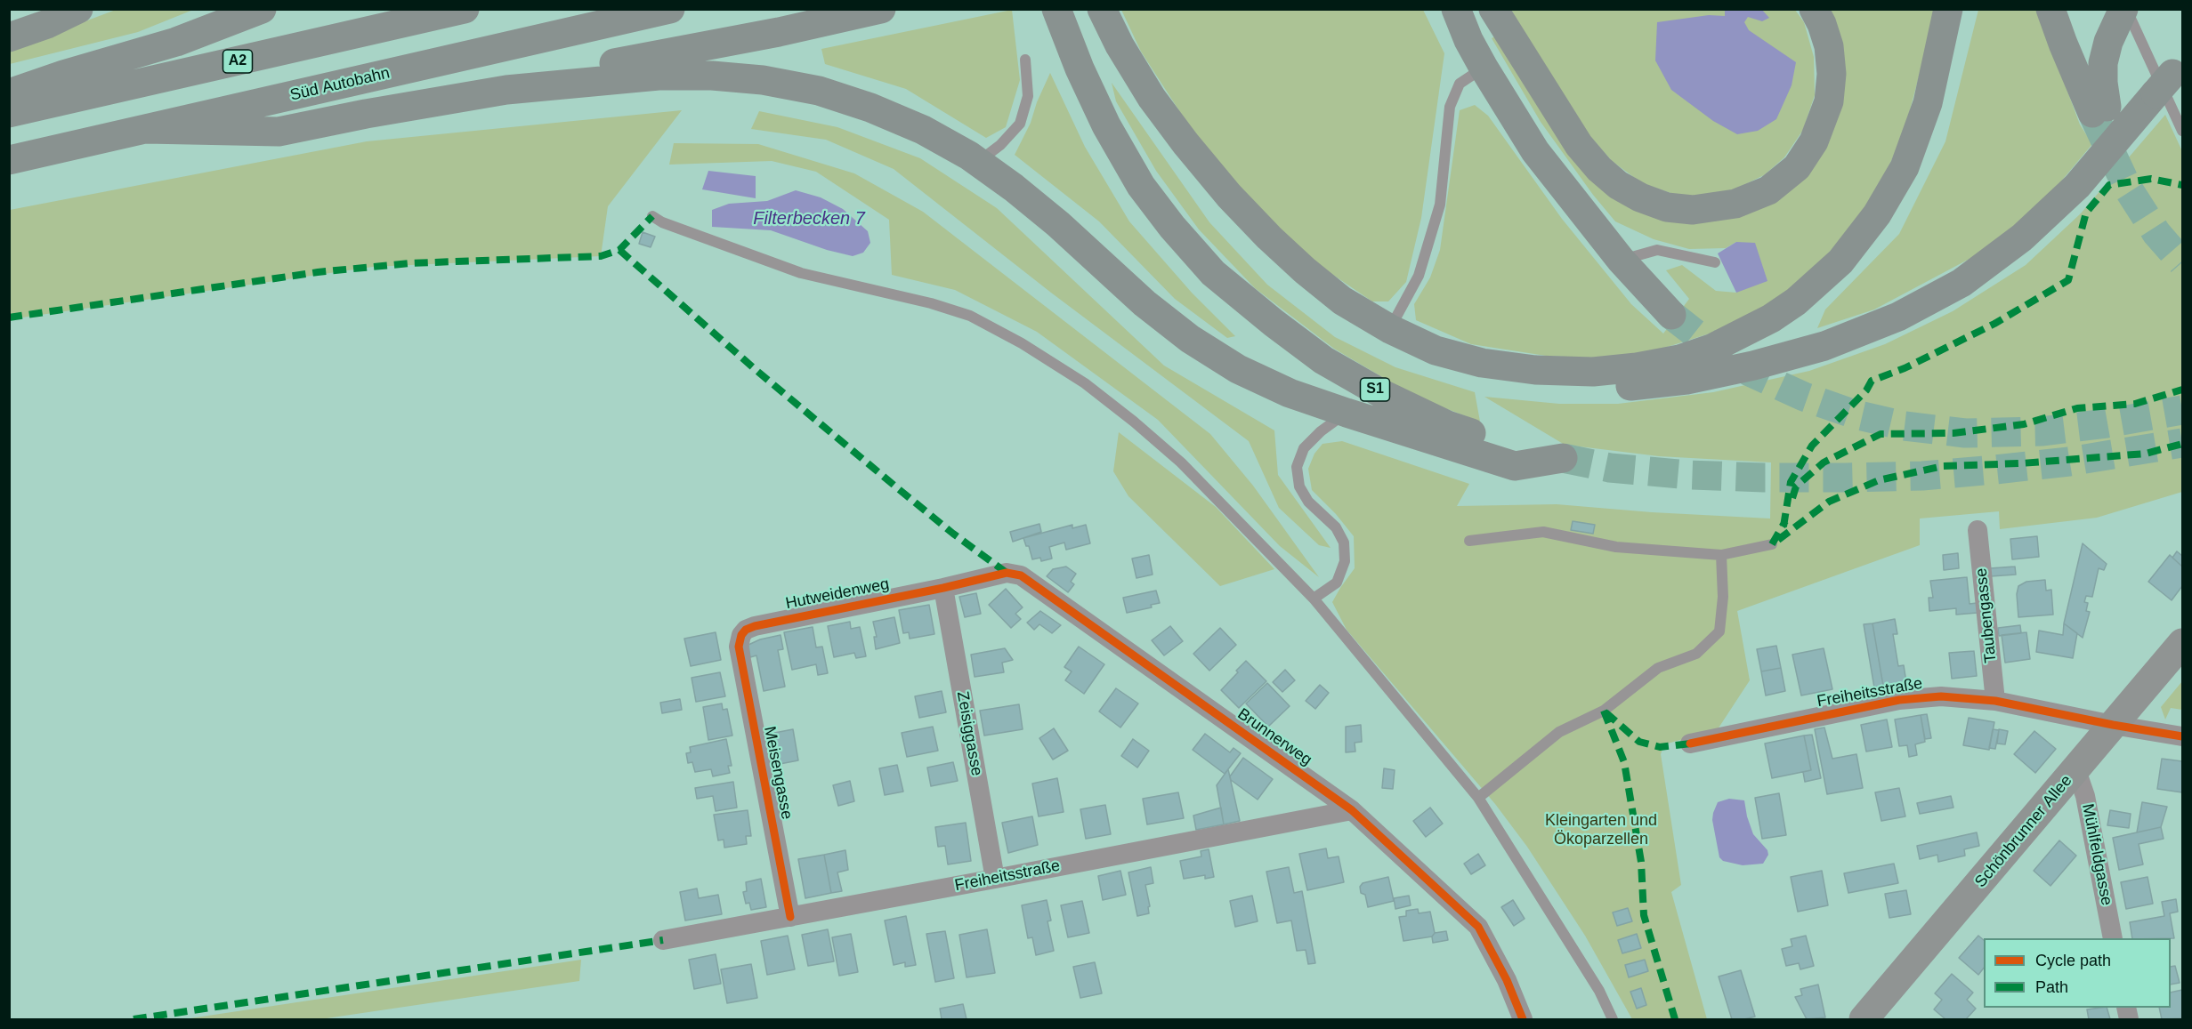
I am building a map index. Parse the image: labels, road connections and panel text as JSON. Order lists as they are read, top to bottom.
{
  "streets": {
    "highway": ["A2", "Süd Autobahn", "S1"],
    "main road": ["Schönbrunner Allee"],
    "street": [
      "Hutweidenweg",
      "Taubengasse",
      "Freiheitsstraße",
      "Zeisiggasse",
      "Brunnerweg",
      "Meisengasse",
      "Mühlfeldgasse"
    ]
  },
  "crossings": [
    ["Hutweidenweg", "Zeisiggasse"],
    ["Hutweidenweg", "Brunnerweg"],
    ["Hutweidenweg", "Meisengasse"],
    ["Taubengasse", "Freiheitsstraße"],
    ["Freiheitsstraße", "Zeisiggasse"],
    ["Freiheitsstraße", "Brunnerweg"],
    ["Freiheitsstraße", "Meisengasse"],
    ["Freiheitsstraße", "Schönbrunner Allee"],
    ["Zeisiggasse", "Brunnerweg"],
    ["Schönbrunner Allee", "Mühlfeldgasse"]
  ],
  "water": ["Filterbecken 7"],
  "parks": ["Kleingarten und Ökoparzellen"],
  "legend": ["Cycle path", "Path"]
}
